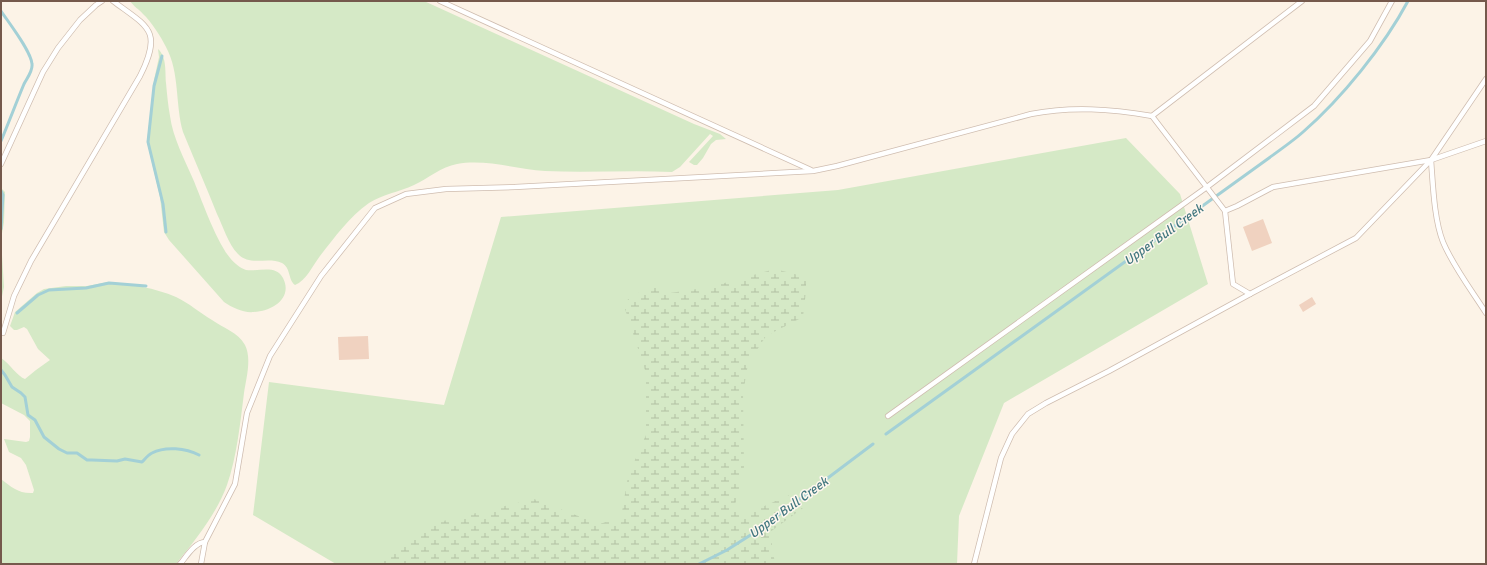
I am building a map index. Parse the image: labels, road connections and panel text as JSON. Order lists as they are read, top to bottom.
{
  "water": ["Upper Bull Creek"]
}
